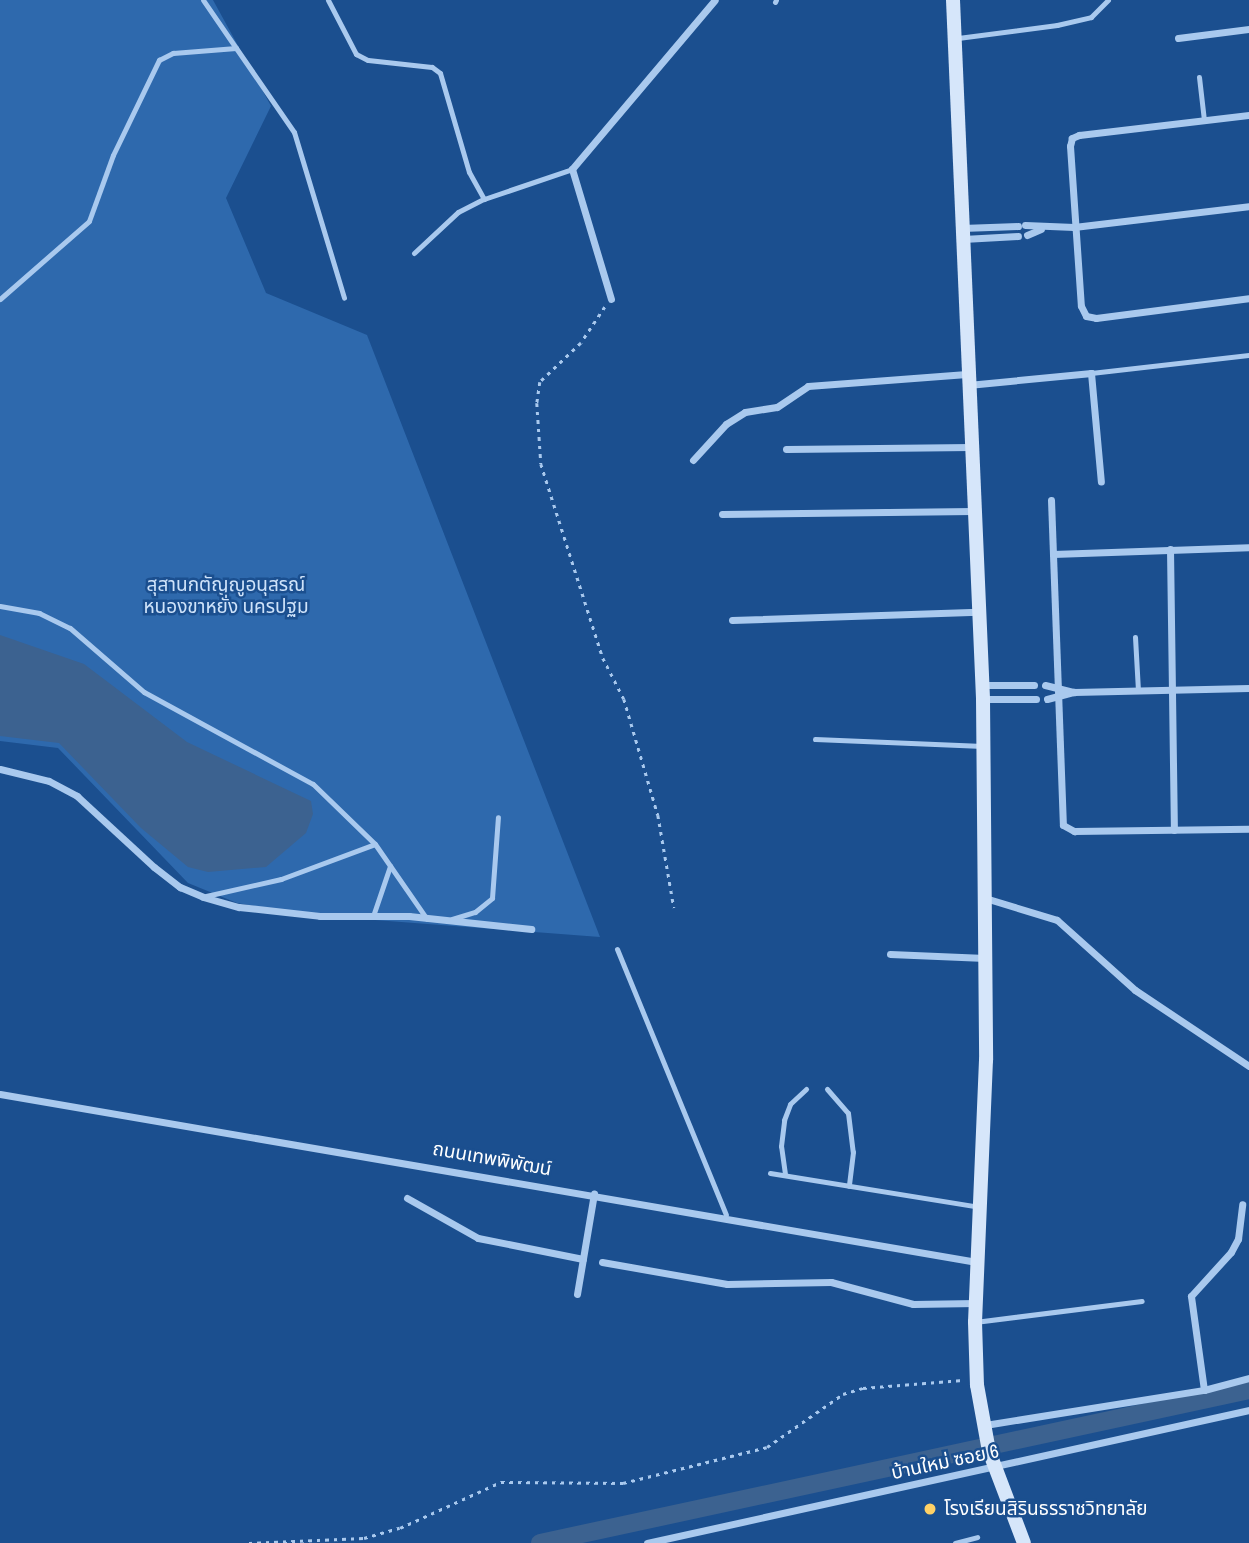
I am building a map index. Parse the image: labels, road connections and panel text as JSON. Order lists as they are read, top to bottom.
{
  "streets": {
    "street": ["ถนนเทพพิพัฒน์", "บ้านใหม่ ซอย 6"]
  },
  "parks": ["สุสานกตัญญูอนุสรณ์ หนองขาหยั่ง นครปฐม"],
  "places": ["โรงเรียนสิรินธรราชวิทยาลัย"]
}
